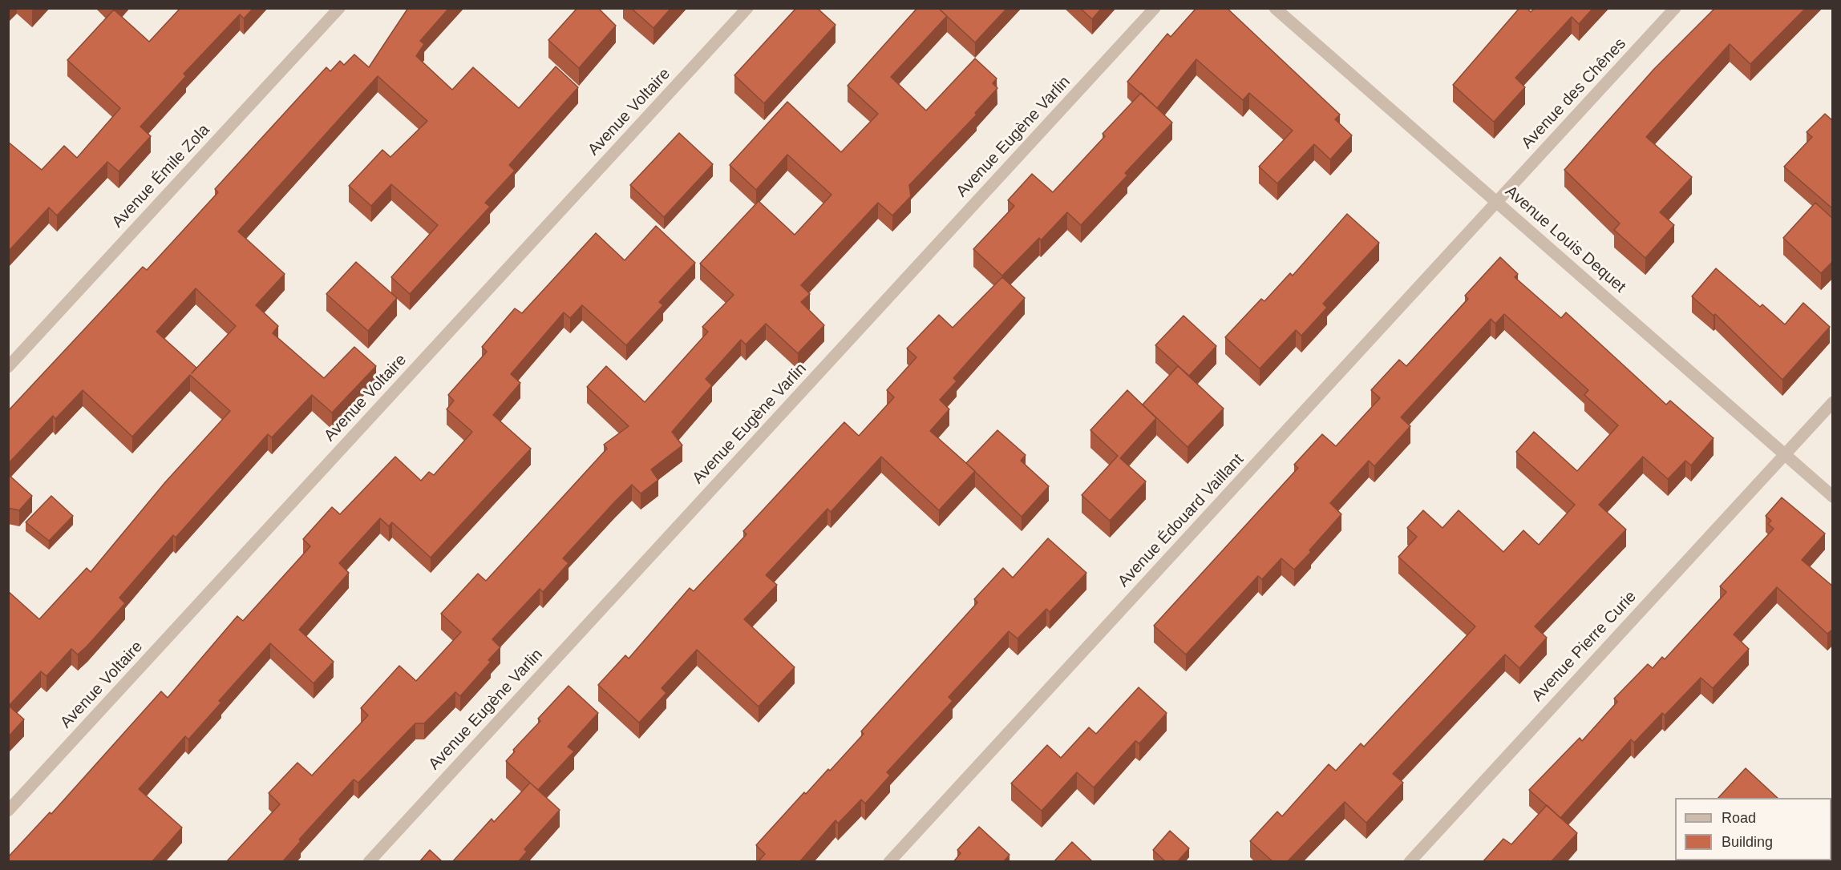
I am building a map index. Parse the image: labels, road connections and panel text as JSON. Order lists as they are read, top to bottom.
{
  "streets": {
    "street": [
      "Avenue des Chênes",
      "Avenue Voltaire",
      "Avenue Eugène Varlin",
      "Avenue Émile Zola",
      "Avenue Louis Dequet",
      "Avenue Édouard Vaillant",
      "Avenue Pierre Curie"
    ]
  },
  "crossings": [
    ["Avenue des Chênes", "Avenue Louis Dequet"],
    ["Avenue des Chênes", "Avenue Édouard Vaillant"],
    ["Avenue Louis Dequet", "Avenue Édouard Vaillant"],
    ["Avenue Louis Dequet", "Avenue Pierre Curie"]
  ],
  "legend": ["Road", "Building"]
}
